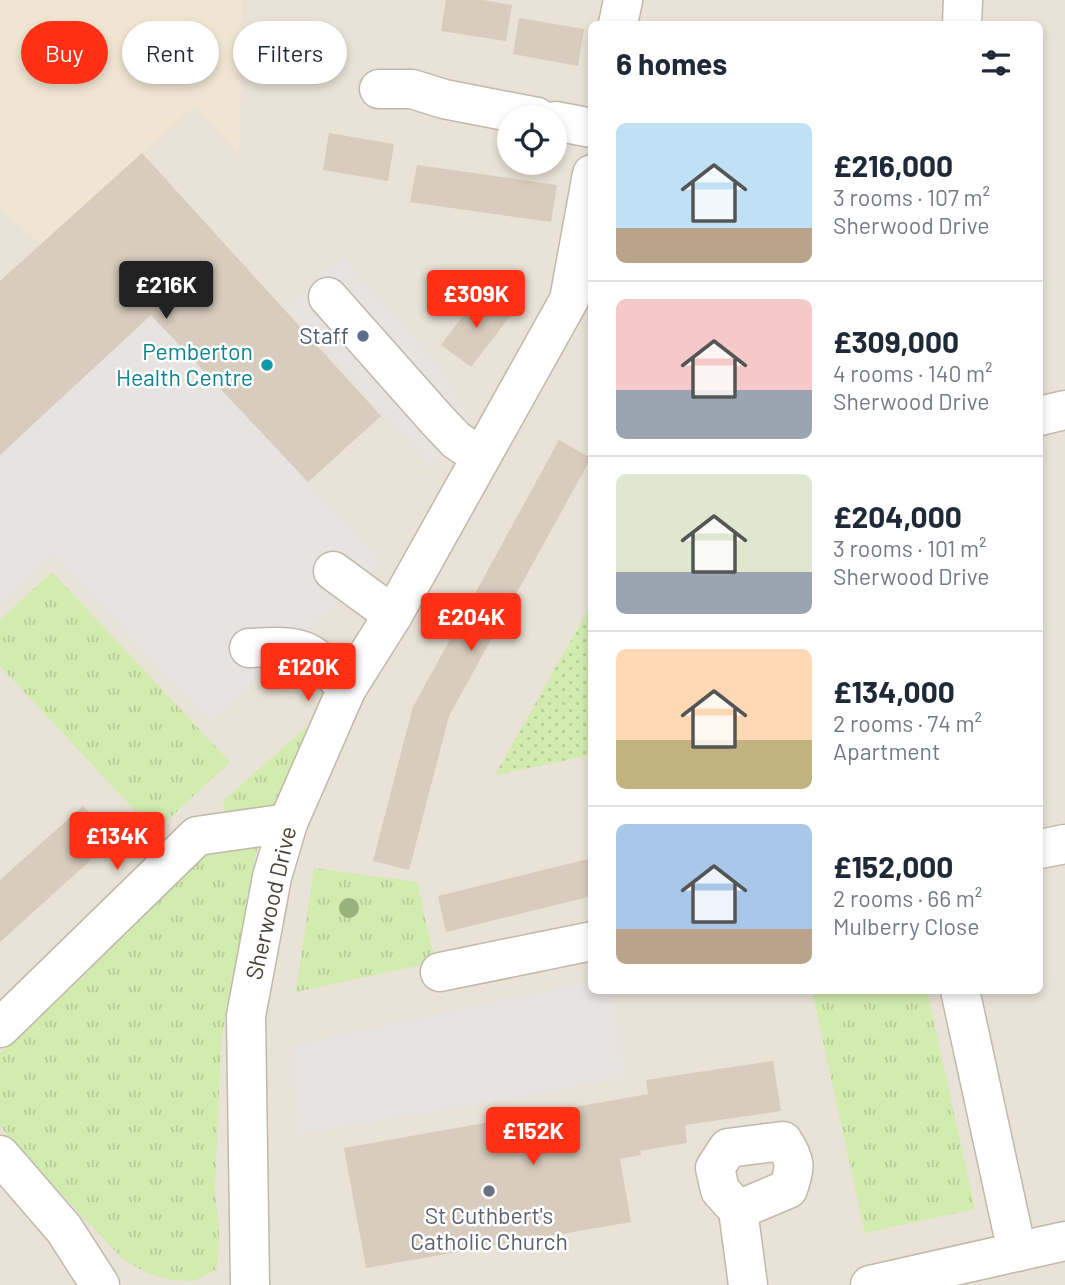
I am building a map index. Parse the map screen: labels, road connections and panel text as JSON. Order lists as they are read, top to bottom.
{
  "streets": {
    "street": ["Sherwood Drive"]
  },
  "places": ["Staff", "Pemberton Health Centre", "St Cuthbert's Catholic Church"],
  "page": {
    "chip": ["Buy", "Rent", "Filters"],
    "heading": "6 homes",
    "list": [
      {
        "name": "£216,000",
        "note": "3 rooms · 107 m² · Sherwood Drive"
      },
      {
        "name": "£309,000",
        "note": "4 rooms · 140 m² · Sherwood Drive"
      },
      {
        "name": "£204,000",
        "note": "3 rooms · 101 m² · Sherwood Drive"
      },
      {
        "name": "£134,000",
        "note": "2 rooms · 74 m² · Apartment"
      },
      {
        "name": "£152,000",
        "note": "2 rooms · 66 m² · Mulberry Close"
      }
    ],
    "price": [
      "£216K",
      "£309K",
      "£204K",
      "£120K",
      "£134K",
      "£152K"
    ]
  }
}
